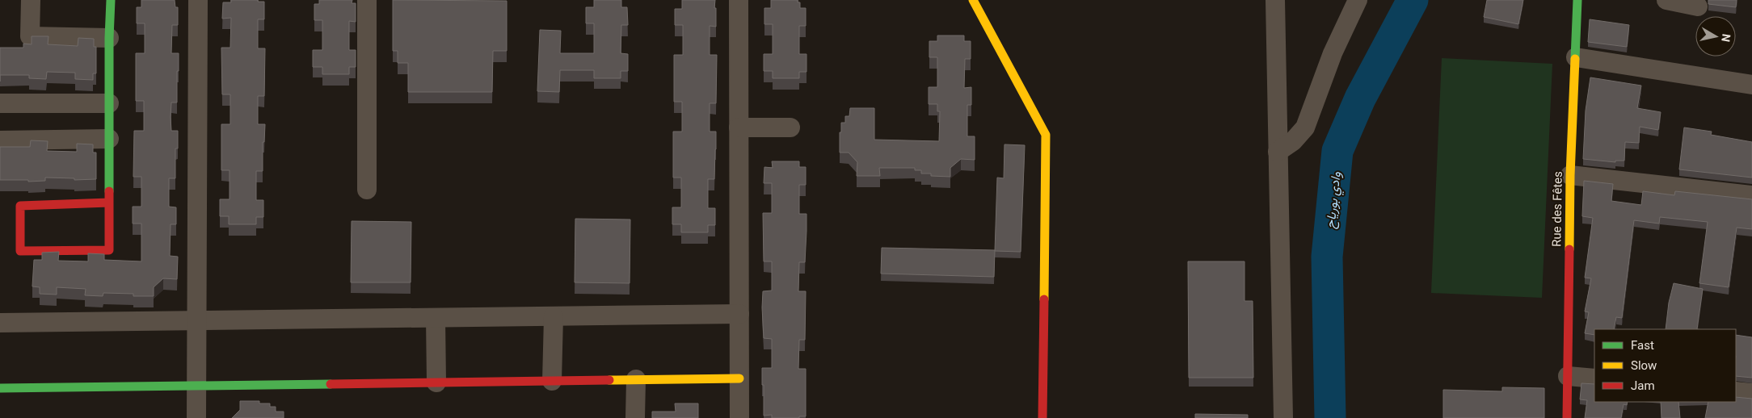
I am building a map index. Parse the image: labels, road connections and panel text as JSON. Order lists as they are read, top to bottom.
{
  "streets": {
    "street": ["Rue des Fêtes"]
  },
  "water": ["وادي بورياح"],
  "legend": ["Fast", "Slow", "Jam"],
  "north": "right"
}
